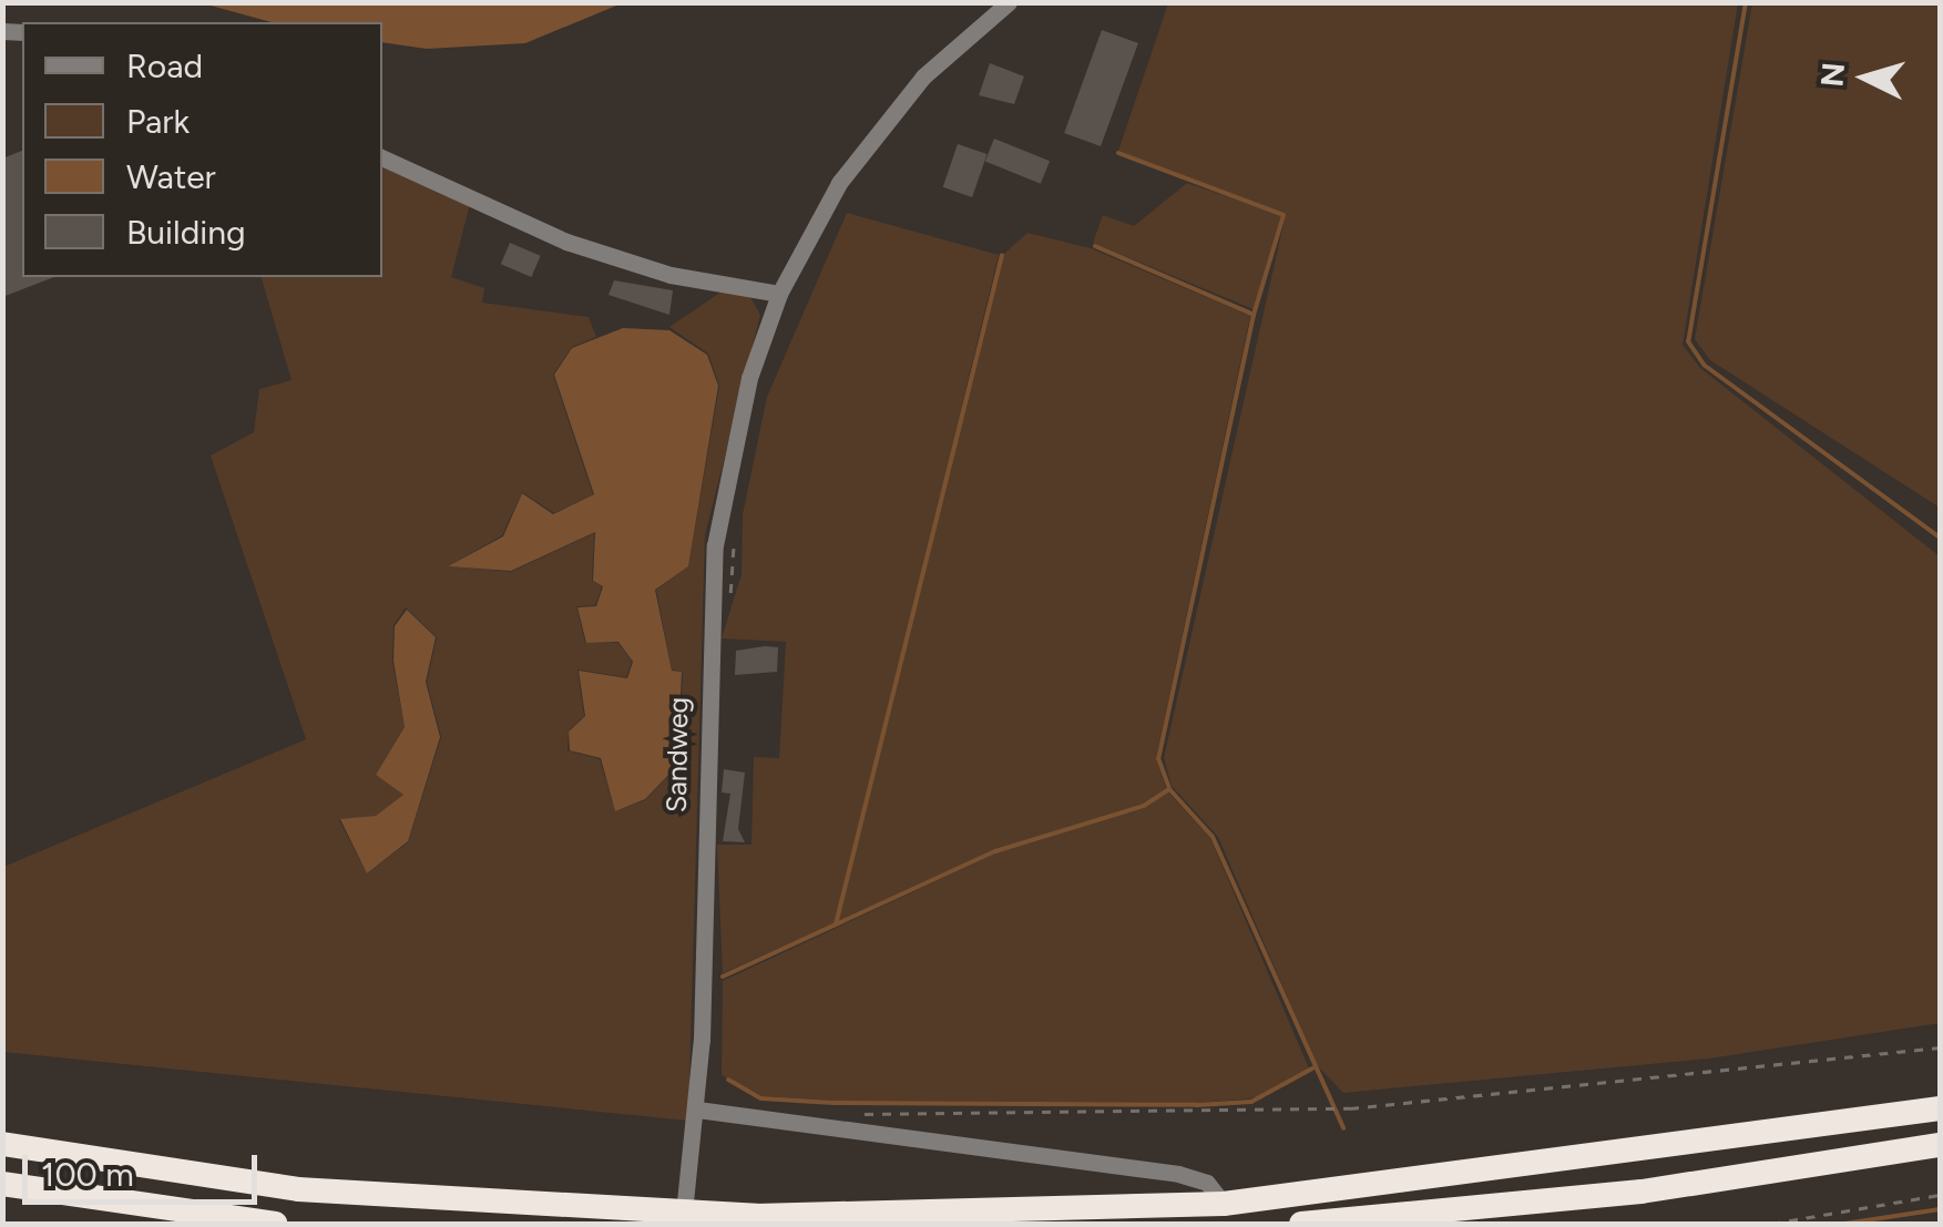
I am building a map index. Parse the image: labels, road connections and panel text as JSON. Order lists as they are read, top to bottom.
{
  "streets": {
    "street": ["Sandweg"]
  },
  "legend": [
    "Road",
    "Park",
    "Water",
    "Building"
  ],
  "scale_bar": "100 m",
  "north": "left"
}
